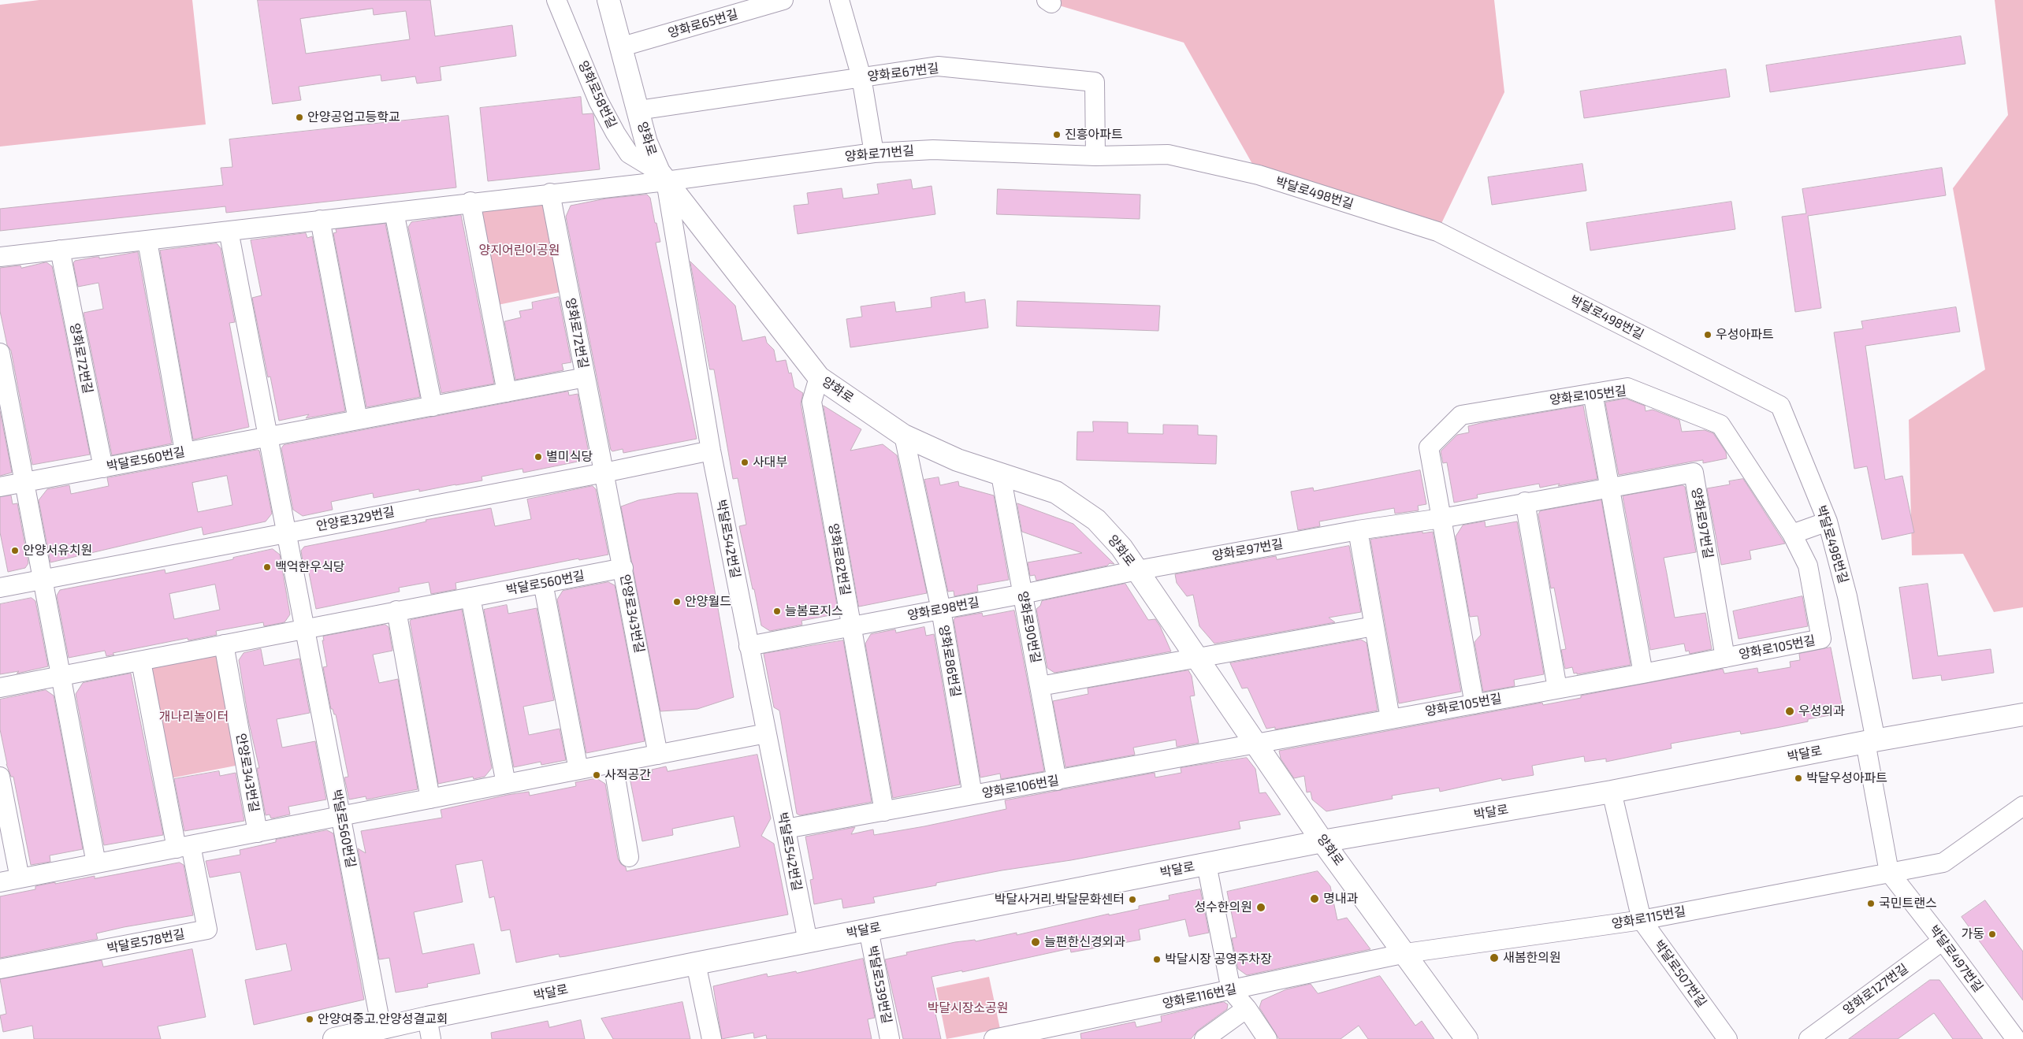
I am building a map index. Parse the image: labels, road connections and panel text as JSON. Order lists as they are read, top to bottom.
{
  "streets": {
    "street": [
      "양화로65번길",
      "양화로67번길",
      "양화로58번길",
      "양화로",
      "양화로71번길",
      "박달로498번길",
      "양화로72번길",
      "양화로105번길",
      "박달로560번길",
      "안양로329번길",
      "양화로97번길",
      "박달로542번길",
      "양화로82번길",
      "양화로98번길",
      "안양로343번길",
      "양화로90번길",
      "양화로86번길",
      "박달로",
      "양화로106번길",
      "양화로115번길",
      "박달로578번길",
      "박달로497번길",
      "박달로507번길",
      "박달로539번길",
      "양화로127번길",
      "양화로116번길"
    ]
  },
  "crossings": [
    ["양화로65번길", "양화로"],
    ["양화로67번길", "양화로"],
    ["양화로67번길", "양화로71번길"],
    ["양화로67번길", "박달로498번길"],
    ["양화로58번길", "양화로"],
    ["양화로58번길", "양화로71번길"],
    ["양화로58번길", "박달로542번길"],
    ["양화로", "양화로71번길"],
    ["양화로", "양화로105번길"],
    ["양화로", "양화로97번길"],
    ["양화로", "박달로542번길"],
    ["양화로", "양화로82번길"],
    ["양화로", "양화로98번길"],
    ["양화로", "양화로90번길"],
    ["양화로", "양화로86번길"],
    ["양화로", "박달로"],
    ["양화로", "양화로106번길"],
    ["양화로", "양화로115번길"],
    ["양화로", "양화로116번길"],
    ["양화로71번길", "박달로498번길"],
    ["양화로71번길", "박달로542번길"],
    ["박달로498번길", "박달로"],
    ["박달로498번길", "박달로497번길"],
    ["양화로72번길", "박달로560번길"],
    ["양화로72번길", "안양로329번길"],
    ["양화로72번길", "안양로343번길"],
    ["양화로105번길", "양화로97번길"],
    ["양화로105번길", "양화로106번길"],
    ["박달로560번길", "안양로329번길"],
    ["박달로560번길", "안양로343번길"],
    ["박달로560번길", "박달로"],
    ["안양로329번길", "박달로542번길"],
    ["안양로329번길", "안양로343번길"],
    ["양화로97번길", "양화로98번길"],
    ["박달로542번길", "양화로98번길"],
    ["박달로542번길", "박달로"],
    ["박달로542번길", "양화로106번길"],
    ["양화로82번길", "양화로98번길"],
    ["양화로82번길", "양화로106번길"],
    ["양화로98번길", "양화로90번길"],
    ["양화로98번길", "양화로86번길"],
    ["양화로90번길", "양화로106번길"],
    ["양화로86번길", "양화로106번길"],
    ["박달로", "박달로497번길"],
    ["박달로", "박달로507번길"],
    ["박달로", "박달로539번길"],
    ["양화로115번길", "박달로497번길"],
    ["양화로115번길", "박달로507번길"],
    ["양화로115번길", "양화로116번길"],
    ["박달로497번길", "양화로127번길"]
  ],
  "parks": ["양지어린이공원", "개나리놀이터", "박달시장소공원"],
  "places": [
    "안양공업고등학교",
    "진흥아파트",
    "우성아파트",
    "별미식당",
    "사대부",
    "안양서유치원",
    "백억한우식당",
    "안양월드",
    "늘봄로지스",
    "우성외과",
    "사적공간",
    "박달우성아파트",
    "명내과",
    "박달사거리.박달문화센터",
    "국민트랜스",
    "성수한의원",
    "가동",
    "늘편한신경외과",
    "새봄한의원",
    "박달시장 공영주차장",
    "안양여중고.안양성결교회"
  ]
}
